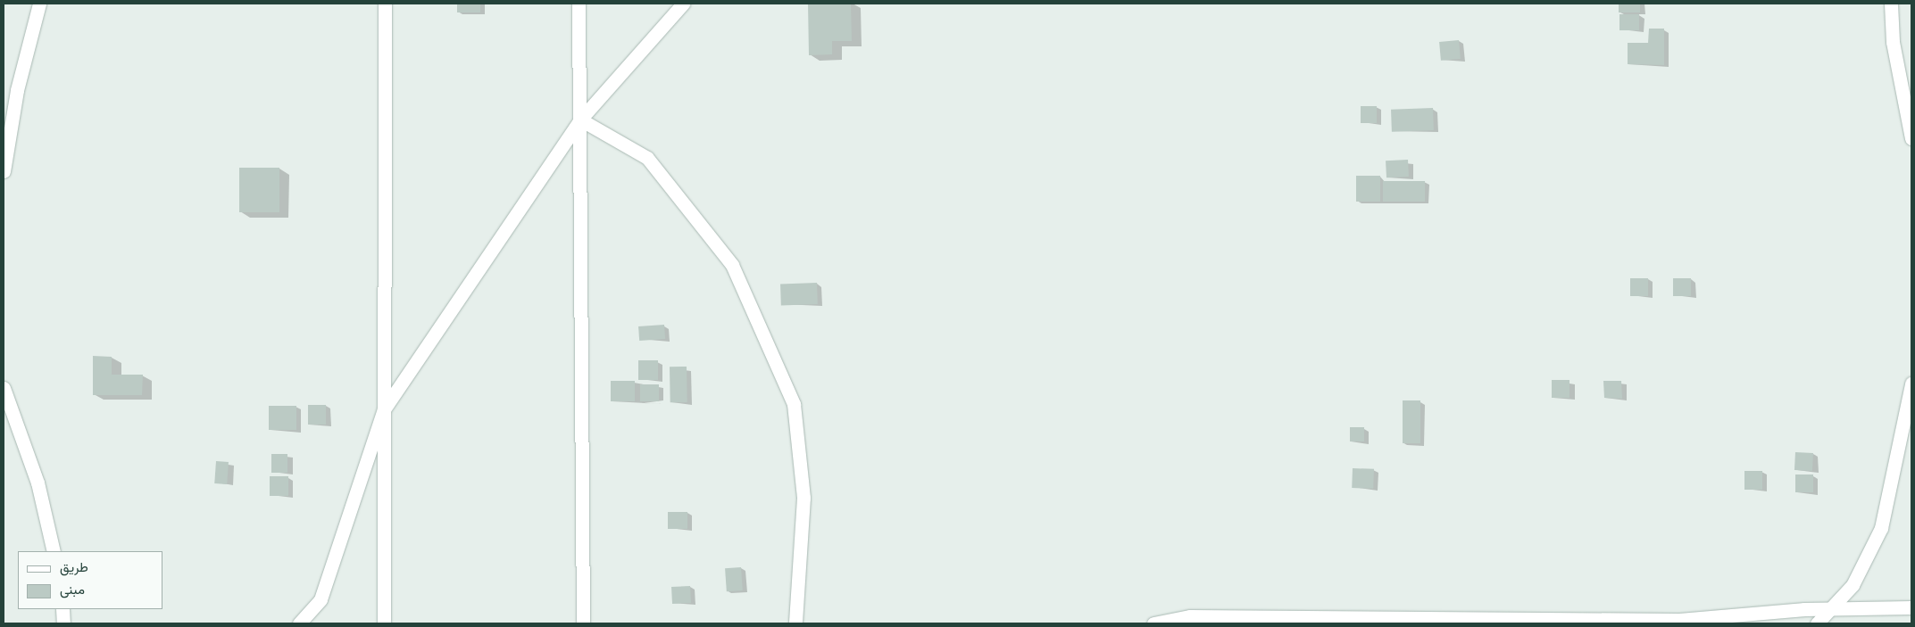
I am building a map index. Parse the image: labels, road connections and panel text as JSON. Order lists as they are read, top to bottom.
{
  "legend": ["طريق", "مبنى"]
}
